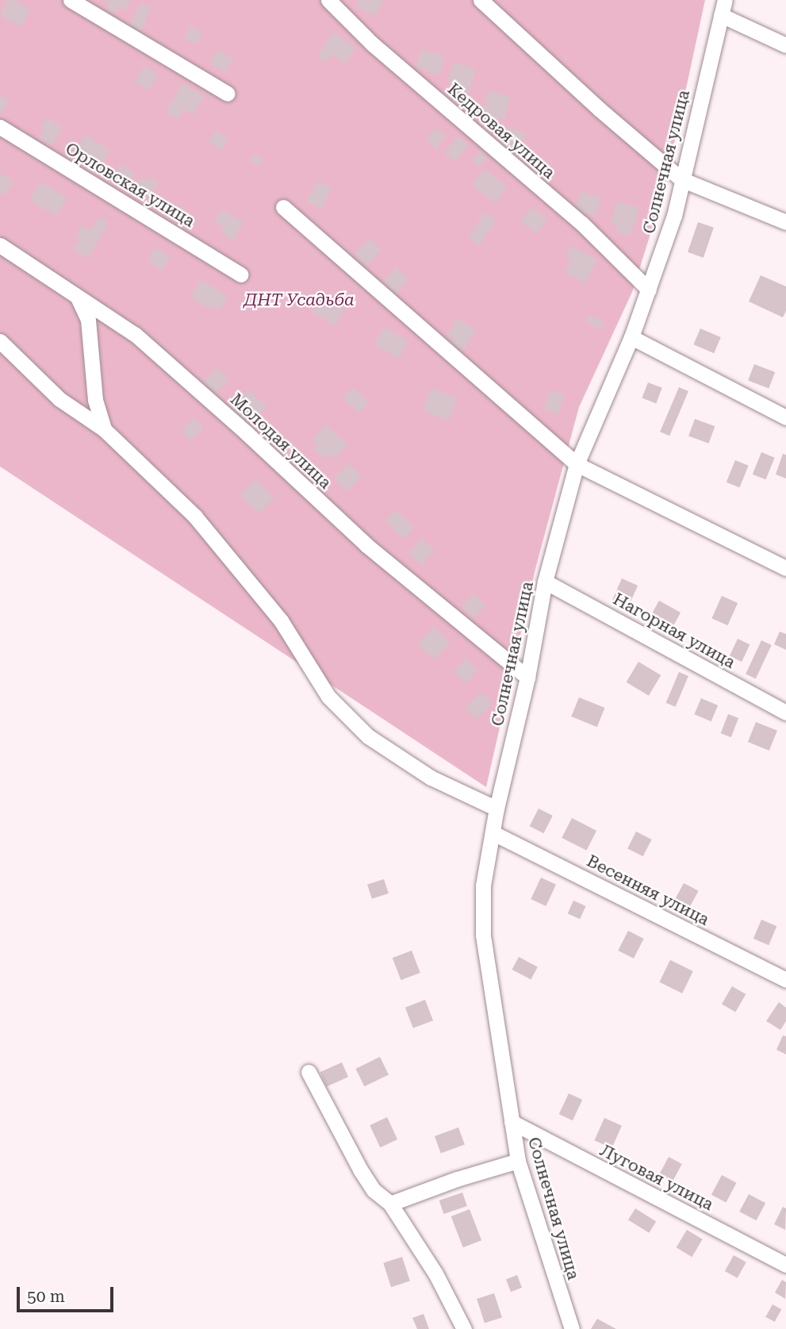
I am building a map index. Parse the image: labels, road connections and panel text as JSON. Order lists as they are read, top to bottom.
{
  "streets": {
    "street": [
      "Кедровая улица",
      "Солнечная улица",
      "Орловская улица",
      "Молодая улица",
      "Нагорная улица",
      "Весенняя улица",
      "Луговая улица"
    ]
  },
  "crossings": [
    ["Кедровая улица", "Солнечная улица"],
    ["Солнечная улица", "Молодая улица"],
    ["Солнечная улица", "Нагорная улица"],
    ["Солнечная улица", "Весенняя улица"],
    ["Солнечная улица", "Луговая улица"]
  ],
  "parks": ["ДНТ Усадьба"],
  "scale_bar": "50 m"
}
